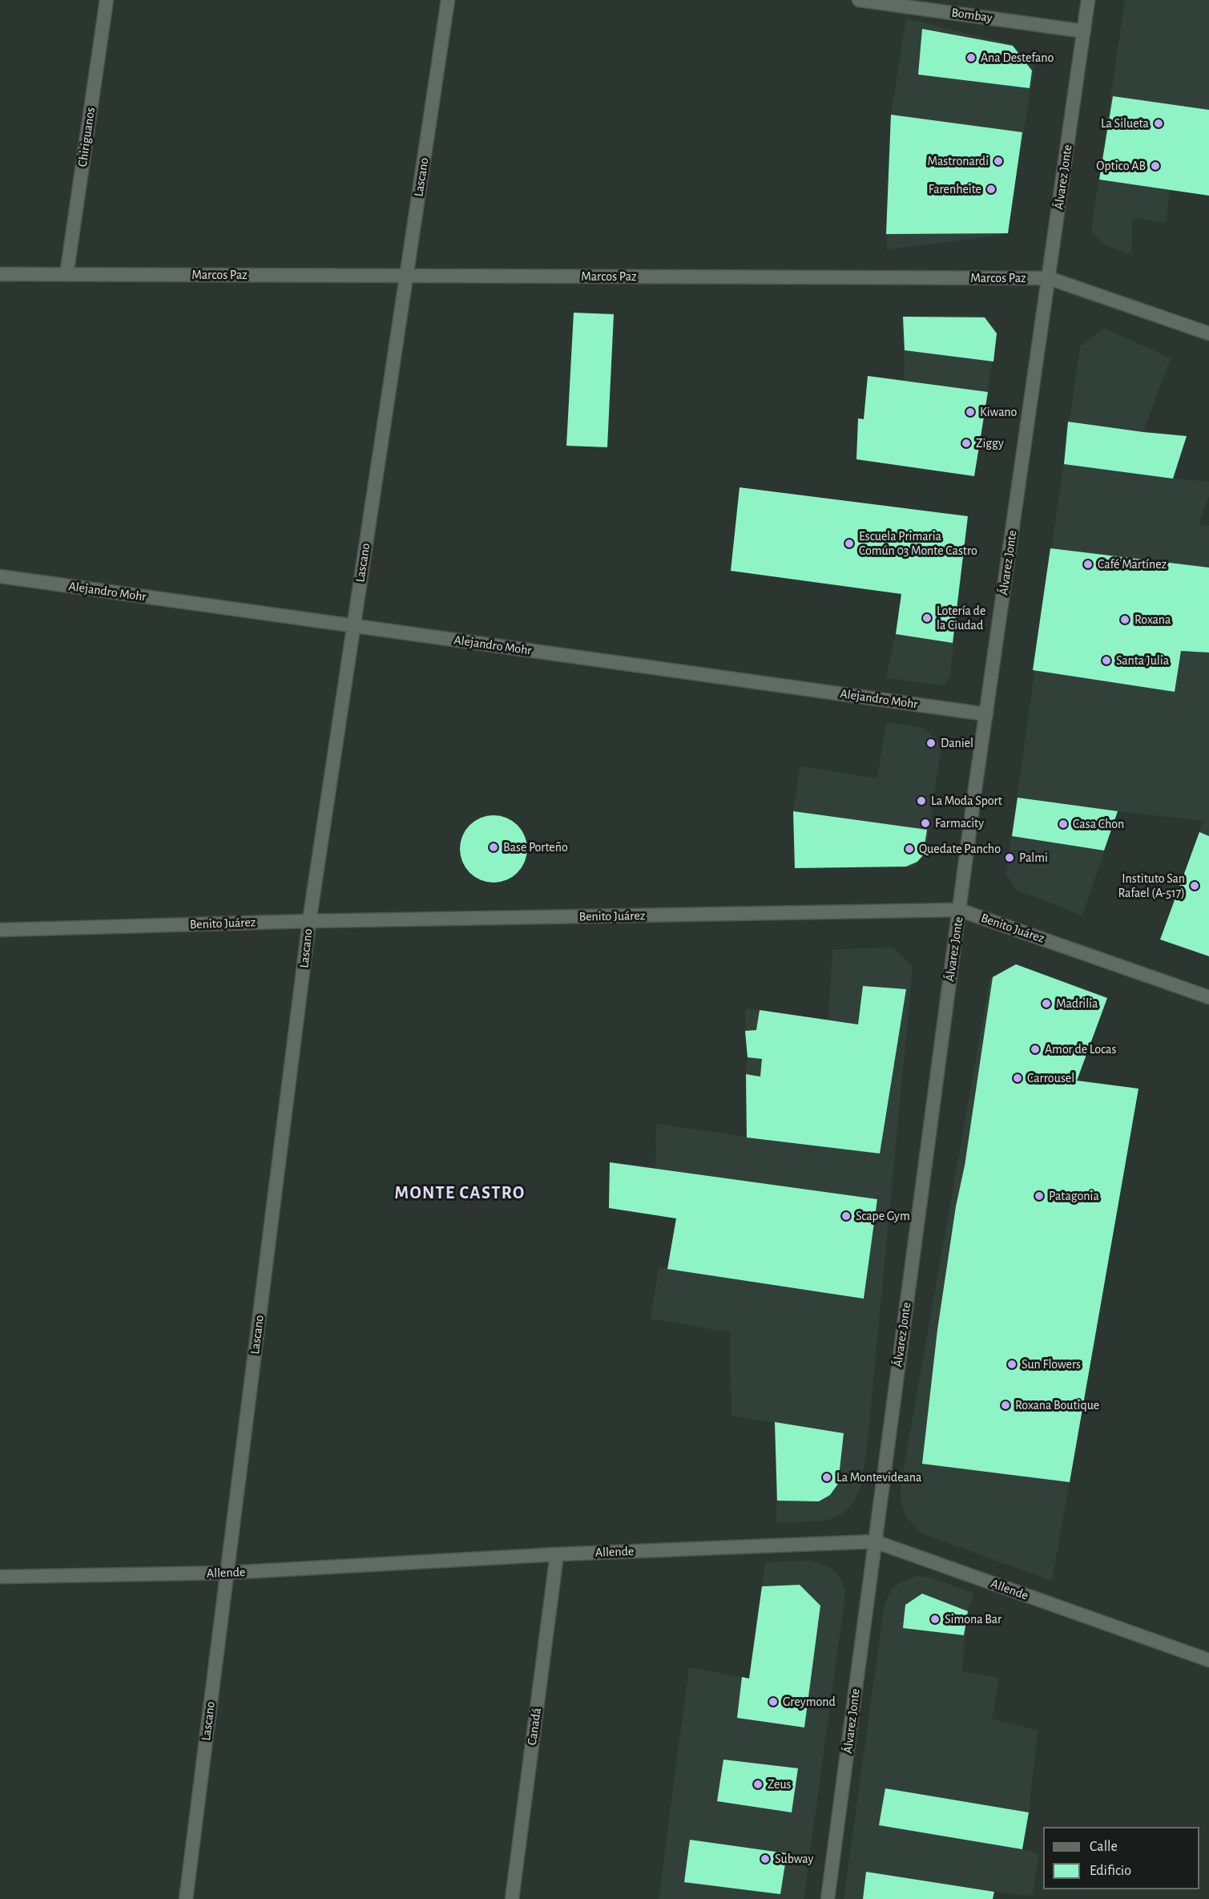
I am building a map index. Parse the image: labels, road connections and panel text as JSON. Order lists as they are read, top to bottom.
{
  "streets": {
    "street": [
      "Bombay",
      "Chiriguanos",
      "Lascano",
      "Álvarez Jonte",
      "Marcos Paz",
      "Alejandro Mohr",
      "Benito Juárez",
      "Allende",
      "Canadá"
    ]
  },
  "crossings": [
    ["Bombay", "Álvarez Jonte"],
    ["Chiriguanos", "Marcos Paz"],
    ["Lascano", "Marcos Paz"],
    ["Lascano", "Alejandro Mohr"],
    ["Lascano", "Benito Juárez"],
    ["Lascano", "Allende"],
    ["Álvarez Jonte", "Marcos Paz"],
    ["Álvarez Jonte", "Alejandro Mohr"],
    ["Álvarez Jonte", "Benito Juárez"],
    ["Álvarez Jonte", "Allende"],
    ["Allende", "Canadá"]
  ],
  "districts": ["MONTE CASTRO"],
  "places": [
    "Ana Destefano",
    "La Silueta",
    "Mastronardi",
    "Optico AB",
    "Farenheite",
    "Kiwano",
    "Ziggy",
    "Escuela Primaria Común 03 Monte Castro",
    "Café Martínez",
    "Lotería de la Ciudad",
    "Roxana",
    "Santa Julia",
    "Daniel",
    "La Moda Sport",
    "Farmacity",
    "Casa Chon",
    "Base Porteño",
    "Quedate Pancho",
    "Palmi",
    "Instituto San Rafael (A-517)",
    "Madrilia",
    "Amor de Locas",
    "Carrousel",
    "Patagonia",
    "Scape Gym",
    "Sun Flowers",
    "Roxana Boutique",
    "La Montevideana",
    "Simona Bar",
    "Greymond",
    "Zeus",
    "Subway"
  ],
  "legend": ["Calle", "Edificio"]
}
